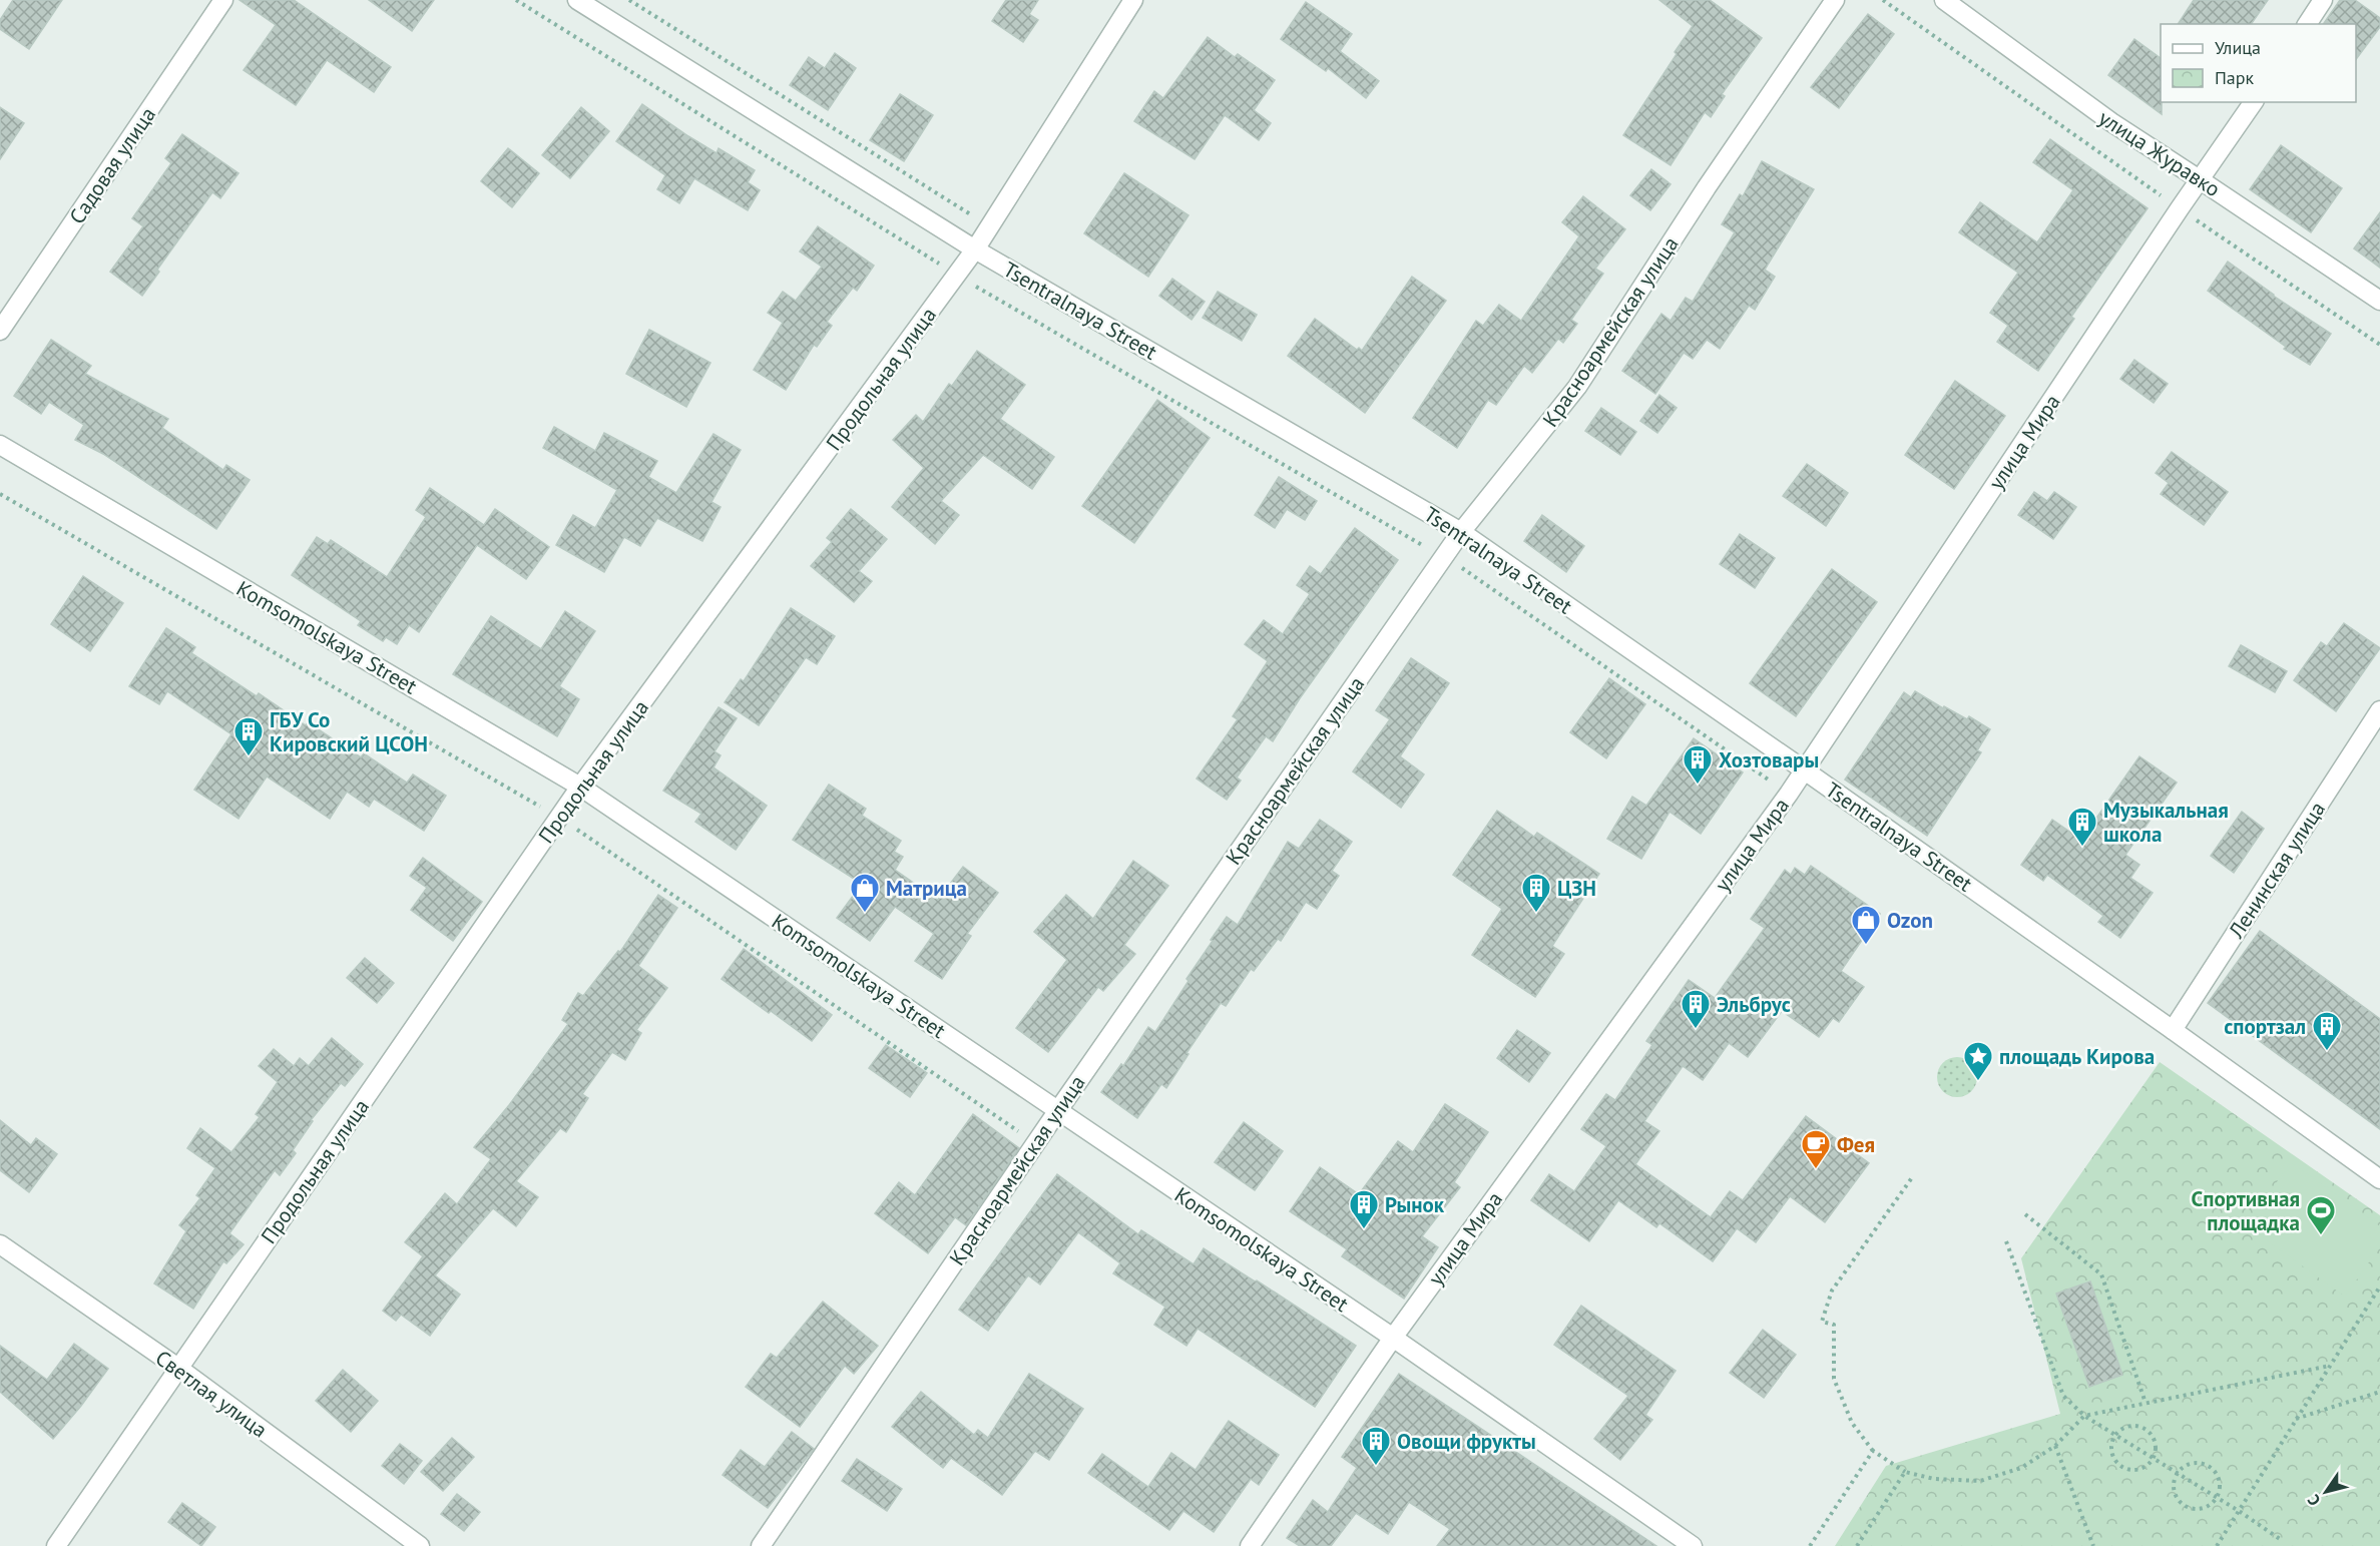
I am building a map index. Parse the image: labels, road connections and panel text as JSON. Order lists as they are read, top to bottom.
{
  "streets": {
    "street": [
      "улица Журавко",
      "Садовая улица",
      "Tsentralnaya Street",
      "Красноармейская улица",
      "Продольная улица",
      "улица Мира",
      "Komsomolskaya Street",
      "Ленинская улица",
      "Светлая улица"
    ]
  },
  "crossings": [
    ["улица Журавко", "улица Мира"],
    ["Tsentralnaya Street", "Красноармейская улица"],
    ["Tsentralnaya Street", "Продольная улица"],
    ["Tsentralnaya Street", "улица Мира"],
    ["Tsentralnaya Street", "Ленинская улица"],
    ["Красноармейская улица", "Komsomolskaya Street"],
    ["Продольная улица", "Komsomolskaya Street"],
    ["Продольная улица", "Светлая улица"],
    ["улица Мира", "Komsomolskaya Street"]
  ],
  "places": {
    "building": [
      "ГБУ Со Кировский ЦСОН",
      "Хозтовары",
      "Музыкальная школа",
      "ЦЗН",
      "Эльбрус",
      "спортзал",
      "Рынок",
      "Овощи фрукты"
    ],
    "shop": ["Матрица", "Ozon"],
    "place": ["площадь Кирова"],
    "cafe": ["Фея"],
    "sports": ["Cпортивная площадка"]
  },
  "legend": ["Улица", "Парк"],
  "north": "bottom left"
}
